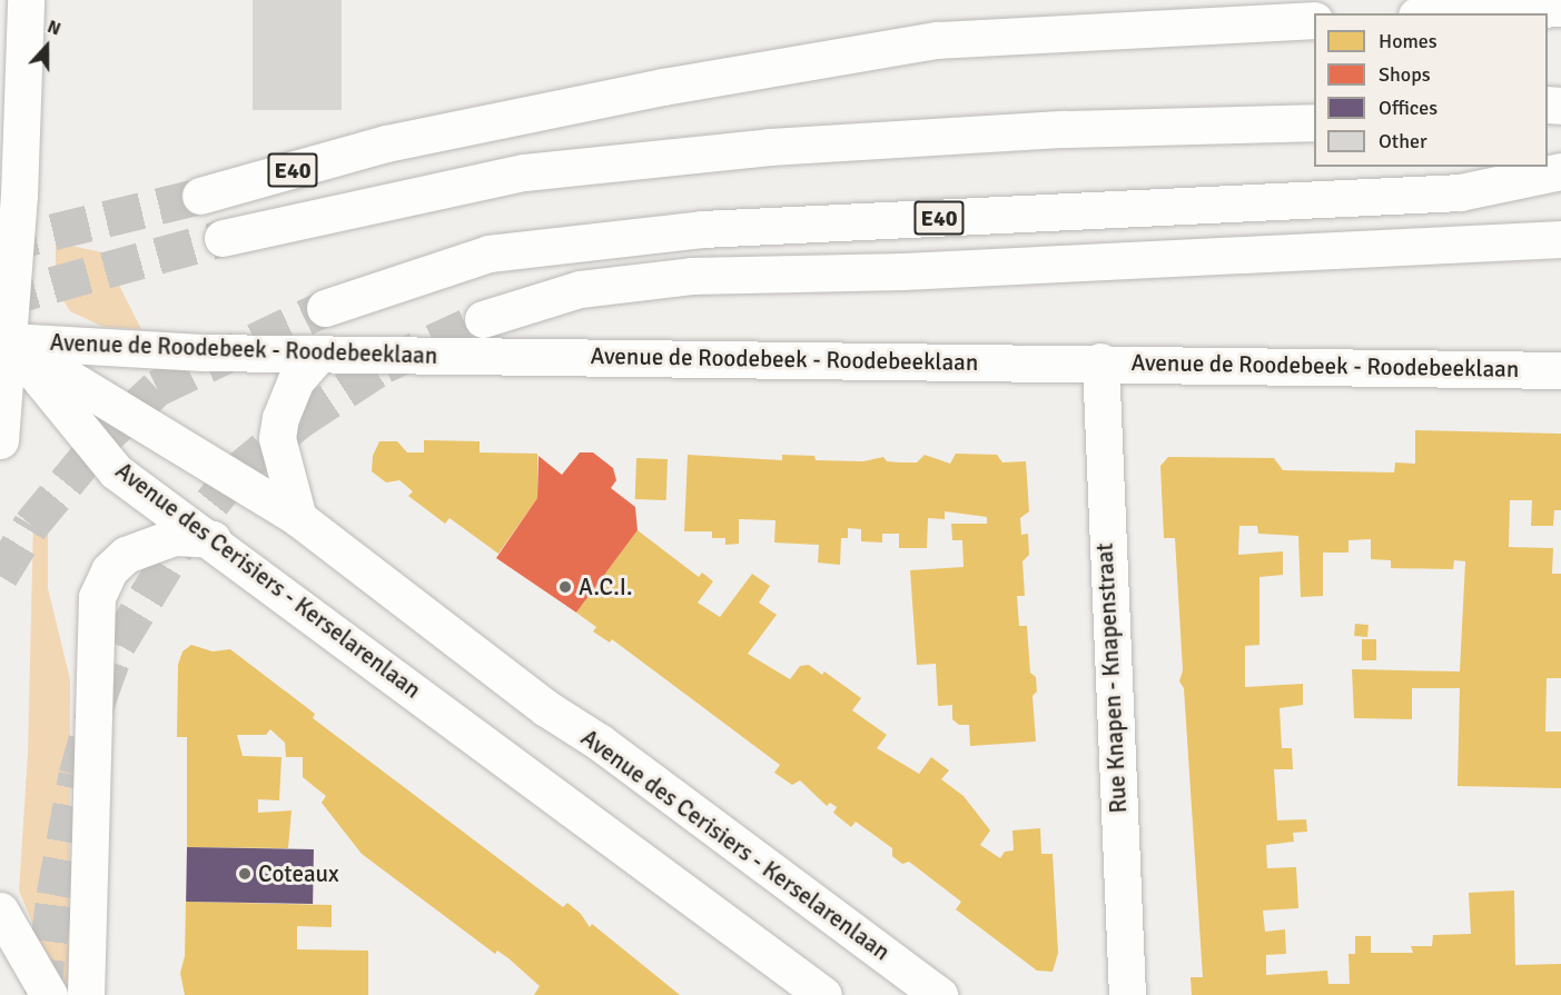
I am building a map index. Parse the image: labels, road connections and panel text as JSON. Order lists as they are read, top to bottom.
{
  "streets": {
    "main road": [
      "E40",
      "Avenue de Roodebeek - Roodebeeklaan",
      "Avenue des Cerisiers - Kerselarenlaan",
      "Rue Knapen - Knapenstraat"
    ]
  },
  "crossings": [
    ["Avenue de Roodebeek - Roodebeeklaan", "Avenue des Cerisiers - Kerselarenlaan"],
    ["Avenue de Roodebeek - Roodebeeklaan", "Rue Knapen - Knapenstraat"]
  ],
  "places": ["A.C.I.", "Coteaux"],
  "legend": [
    "Homes",
    "Shops",
    "Offices",
    "Other"
  ],
  "north": "top"
}
